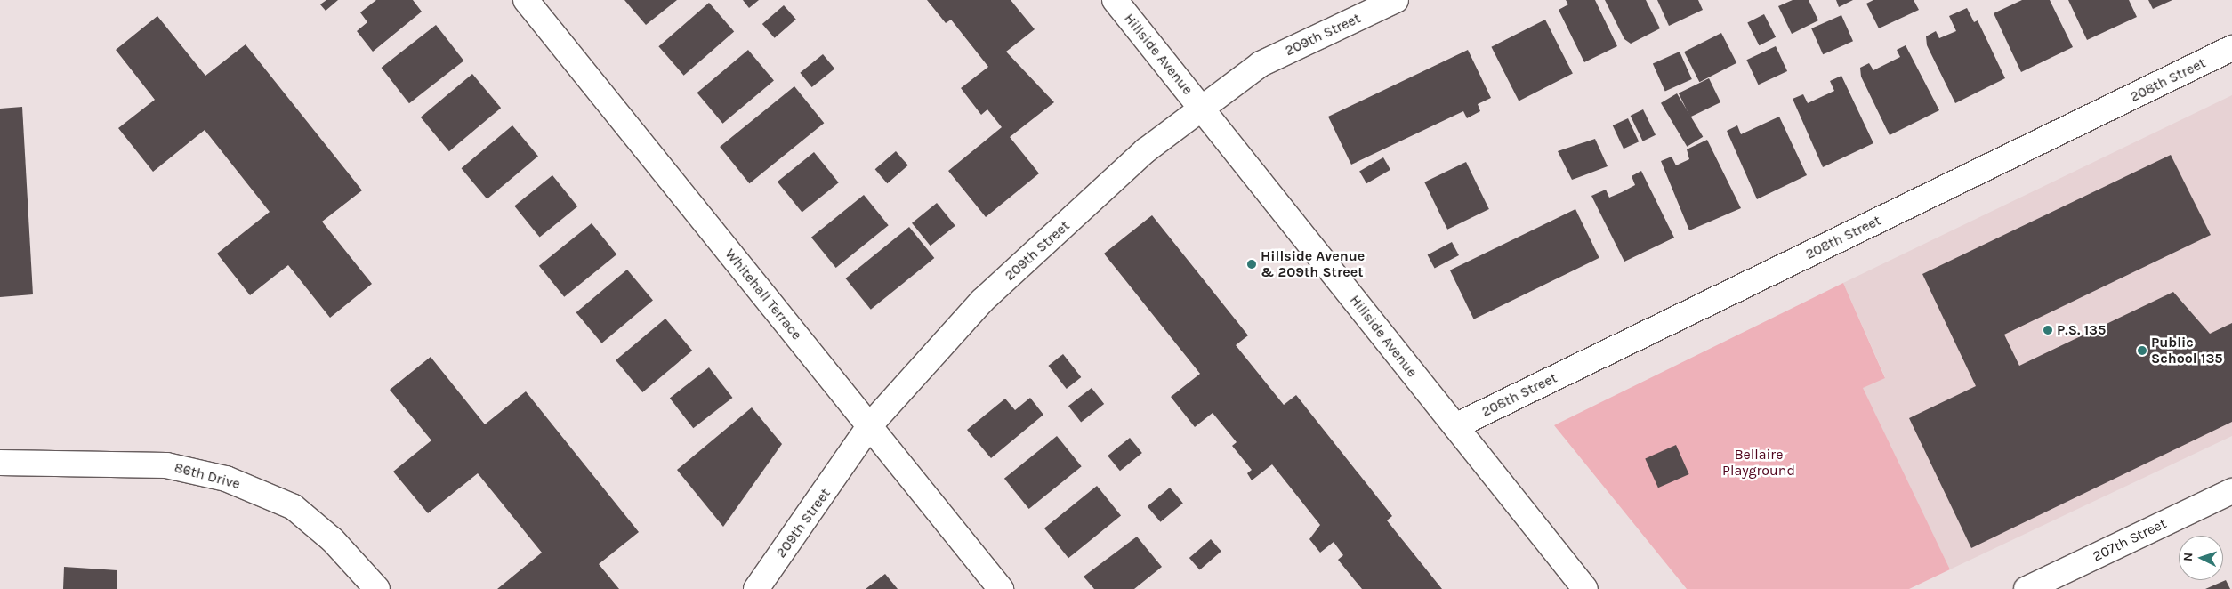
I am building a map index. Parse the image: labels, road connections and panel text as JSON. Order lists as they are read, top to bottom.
{
  "streets": {
    "street": [
      "209th Street",
      "Hillside Avenue",
      "208th Street",
      "Whitehall Terrace",
      "86th Drive",
      "207th Street"
    ]
  },
  "crossings": [
    ["209th Street", "Hillside Avenue"],
    ["209th Street", "Whitehall Terrace"],
    ["Hillside Avenue", "208th Street"]
  ],
  "parks": ["Bellaire Playground"],
  "places": ["Hillside Avenue & 209th Street", "P.S. 135", "Public School 135"],
  "north": "left"
}
